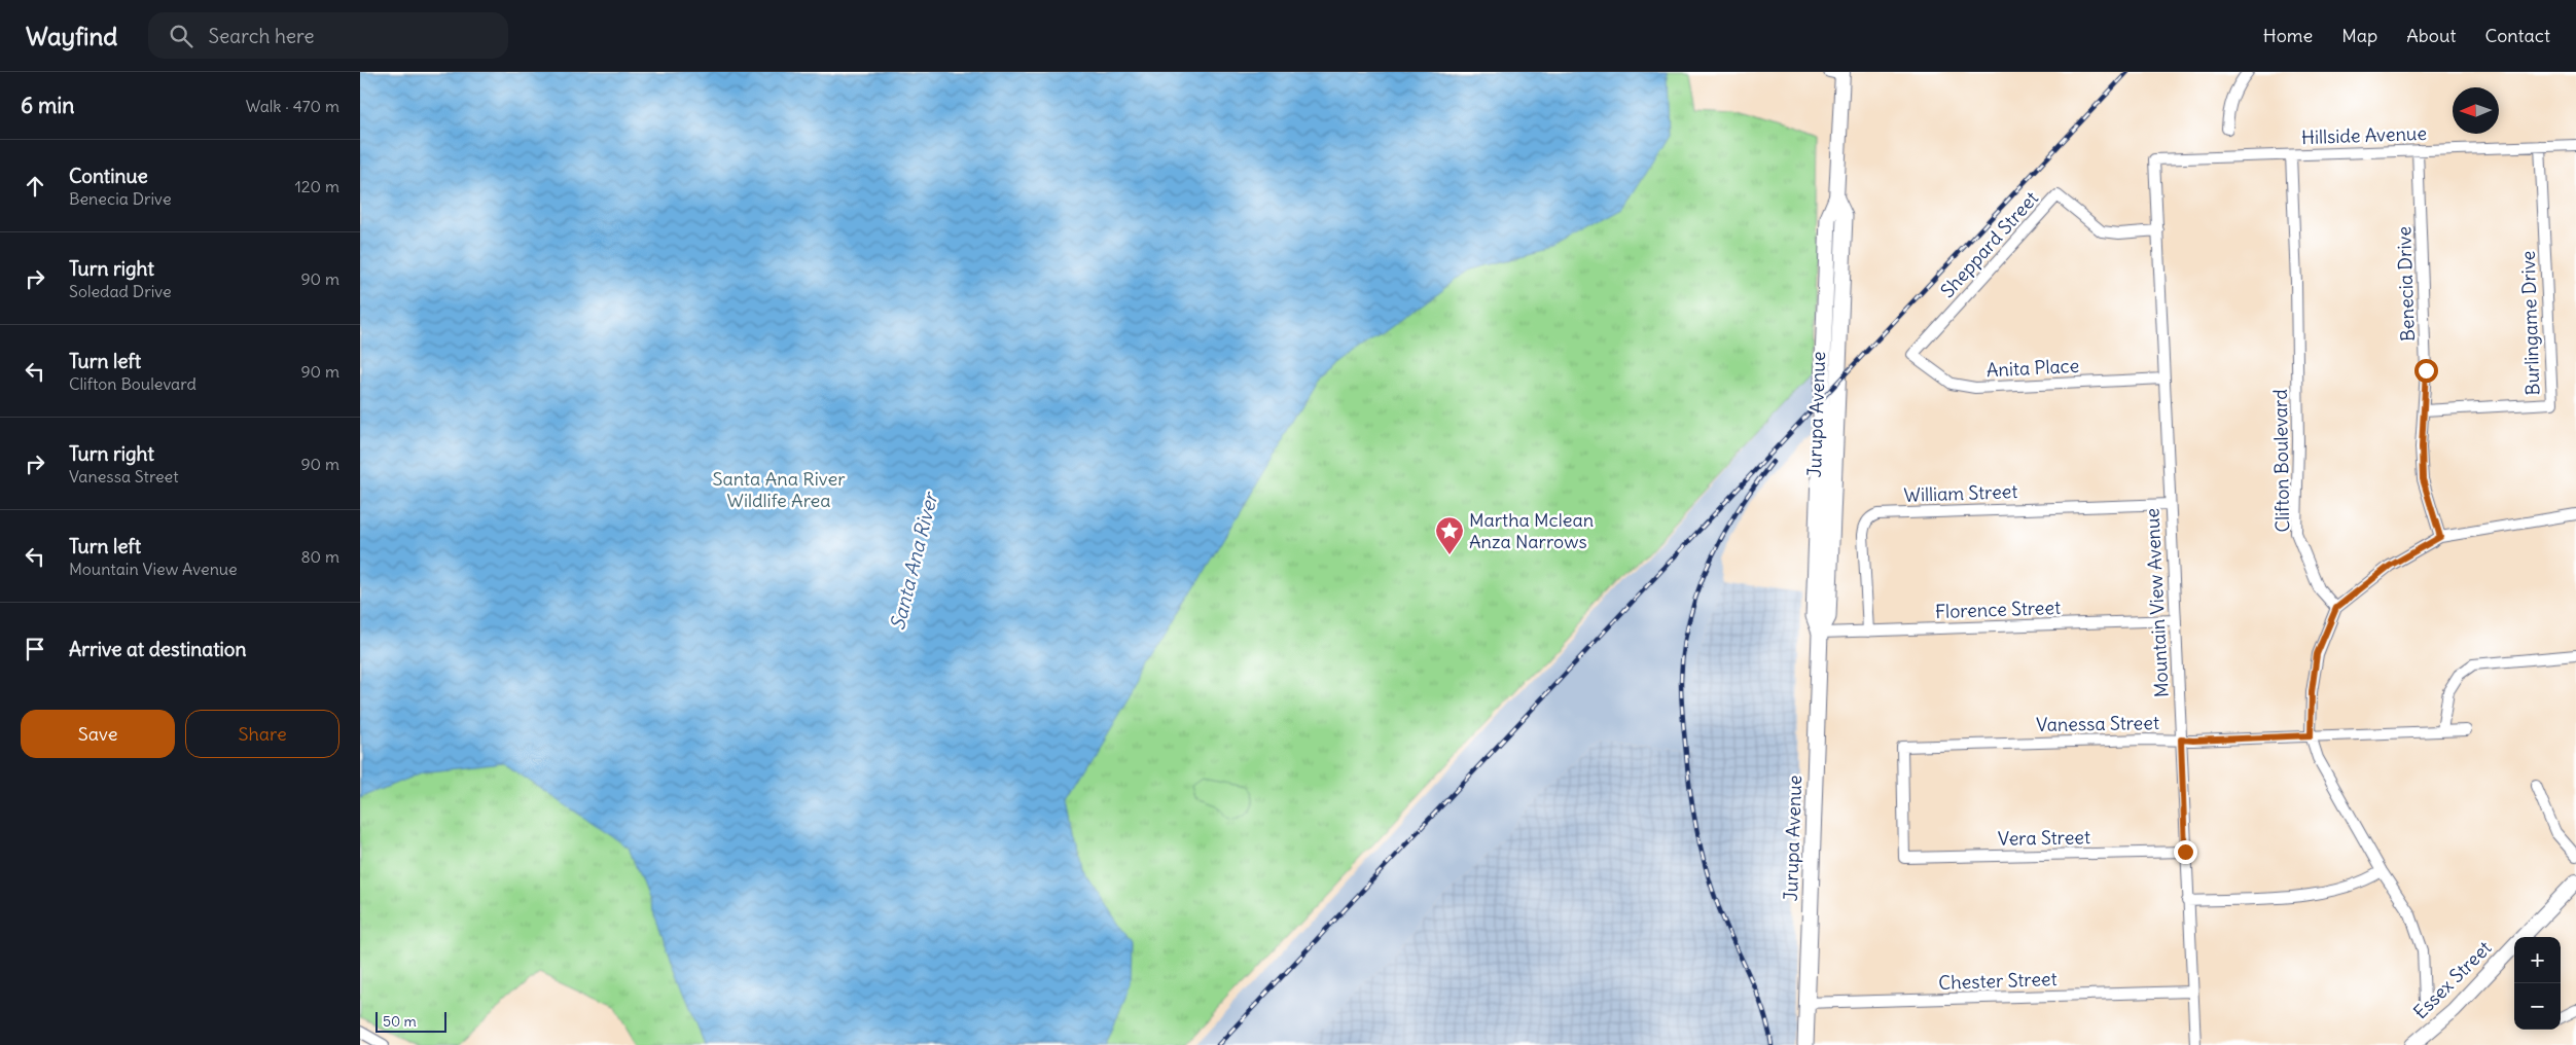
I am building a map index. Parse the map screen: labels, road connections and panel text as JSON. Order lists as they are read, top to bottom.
{
  "streets": {
    "main road": ["Jurupa Avenue"],
    "street": [
      "Hillside Avenue",
      "Sheppard Street",
      "Benecia Drive",
      "Burlingame Drive",
      "Anita Place",
      "Clifton Boulevard",
      "William Street",
      "Mountain View Avenue",
      "Florence Street",
      "Vanessa Street",
      "Vera Street",
      "Essex Street",
      "Chester Street"
    ]
  },
  "crossings": [
    ["Hillside Avenue", "Benecia Drive"],
    ["Hillside Avenue", "Burlingame Drive"],
    ["Hillside Avenue", "Clifton Boulevard"],
    ["Hillside Avenue", "Mountain View Avenue"],
    ["Sheppard Street", "Anita Place"],
    ["Sheppard Street", "Mountain View Avenue"],
    ["Benecia Drive", "Burlingame Drive"],
    ["Anita Place", "Mountain View Avenue"],
    ["Jurupa Avenue", "Florence Street"],
    ["Jurupa Avenue", "Chester Street"],
    ["William Street", "Mountain View Avenue"],
    ["William Street", "Florence Street"],
    ["Mountain View Avenue", "Florence Street"],
    ["Mountain View Avenue", "Vanessa Street"],
    ["Mountain View Avenue", "Vera Street"],
    ["Mountain View Avenue", "Chester Street"],
    ["Vanessa Street", "Vera Street"]
  ],
  "water": ["Santa Ana River"],
  "parks": ["Santa Ana River Wildlife Area"],
  "places": {
    "place": ["Martha Mclean Anza Narrows"]
  },
  "scale_bar": "50 m",
  "north": "left",
  "page": {
    "header": "Wayfind",
    "search": "Search here",
    "nav": [
      "Home",
      "Map",
      "About",
      "Contact"
    ],
    "heading": ["6 min", "Walk · 470 m"],
    "list": [
      ["Continue", "Benecia Drive", "120 m"],
      ["Turn right", "Soledad Drive", "90 m"],
      ["Turn left", "Clifton Boulevard", "90 m"],
      ["Turn right", "Vanessa Street", "90 m"],
      ["Turn left", "Mountain View Avenue", "80 m"],
      "Arrive at destination"
    ],
    "buttons": ["Save", "Share"],
    "map_buttons": ["+", "−"],
    "scale": "50 m"
  }
}
